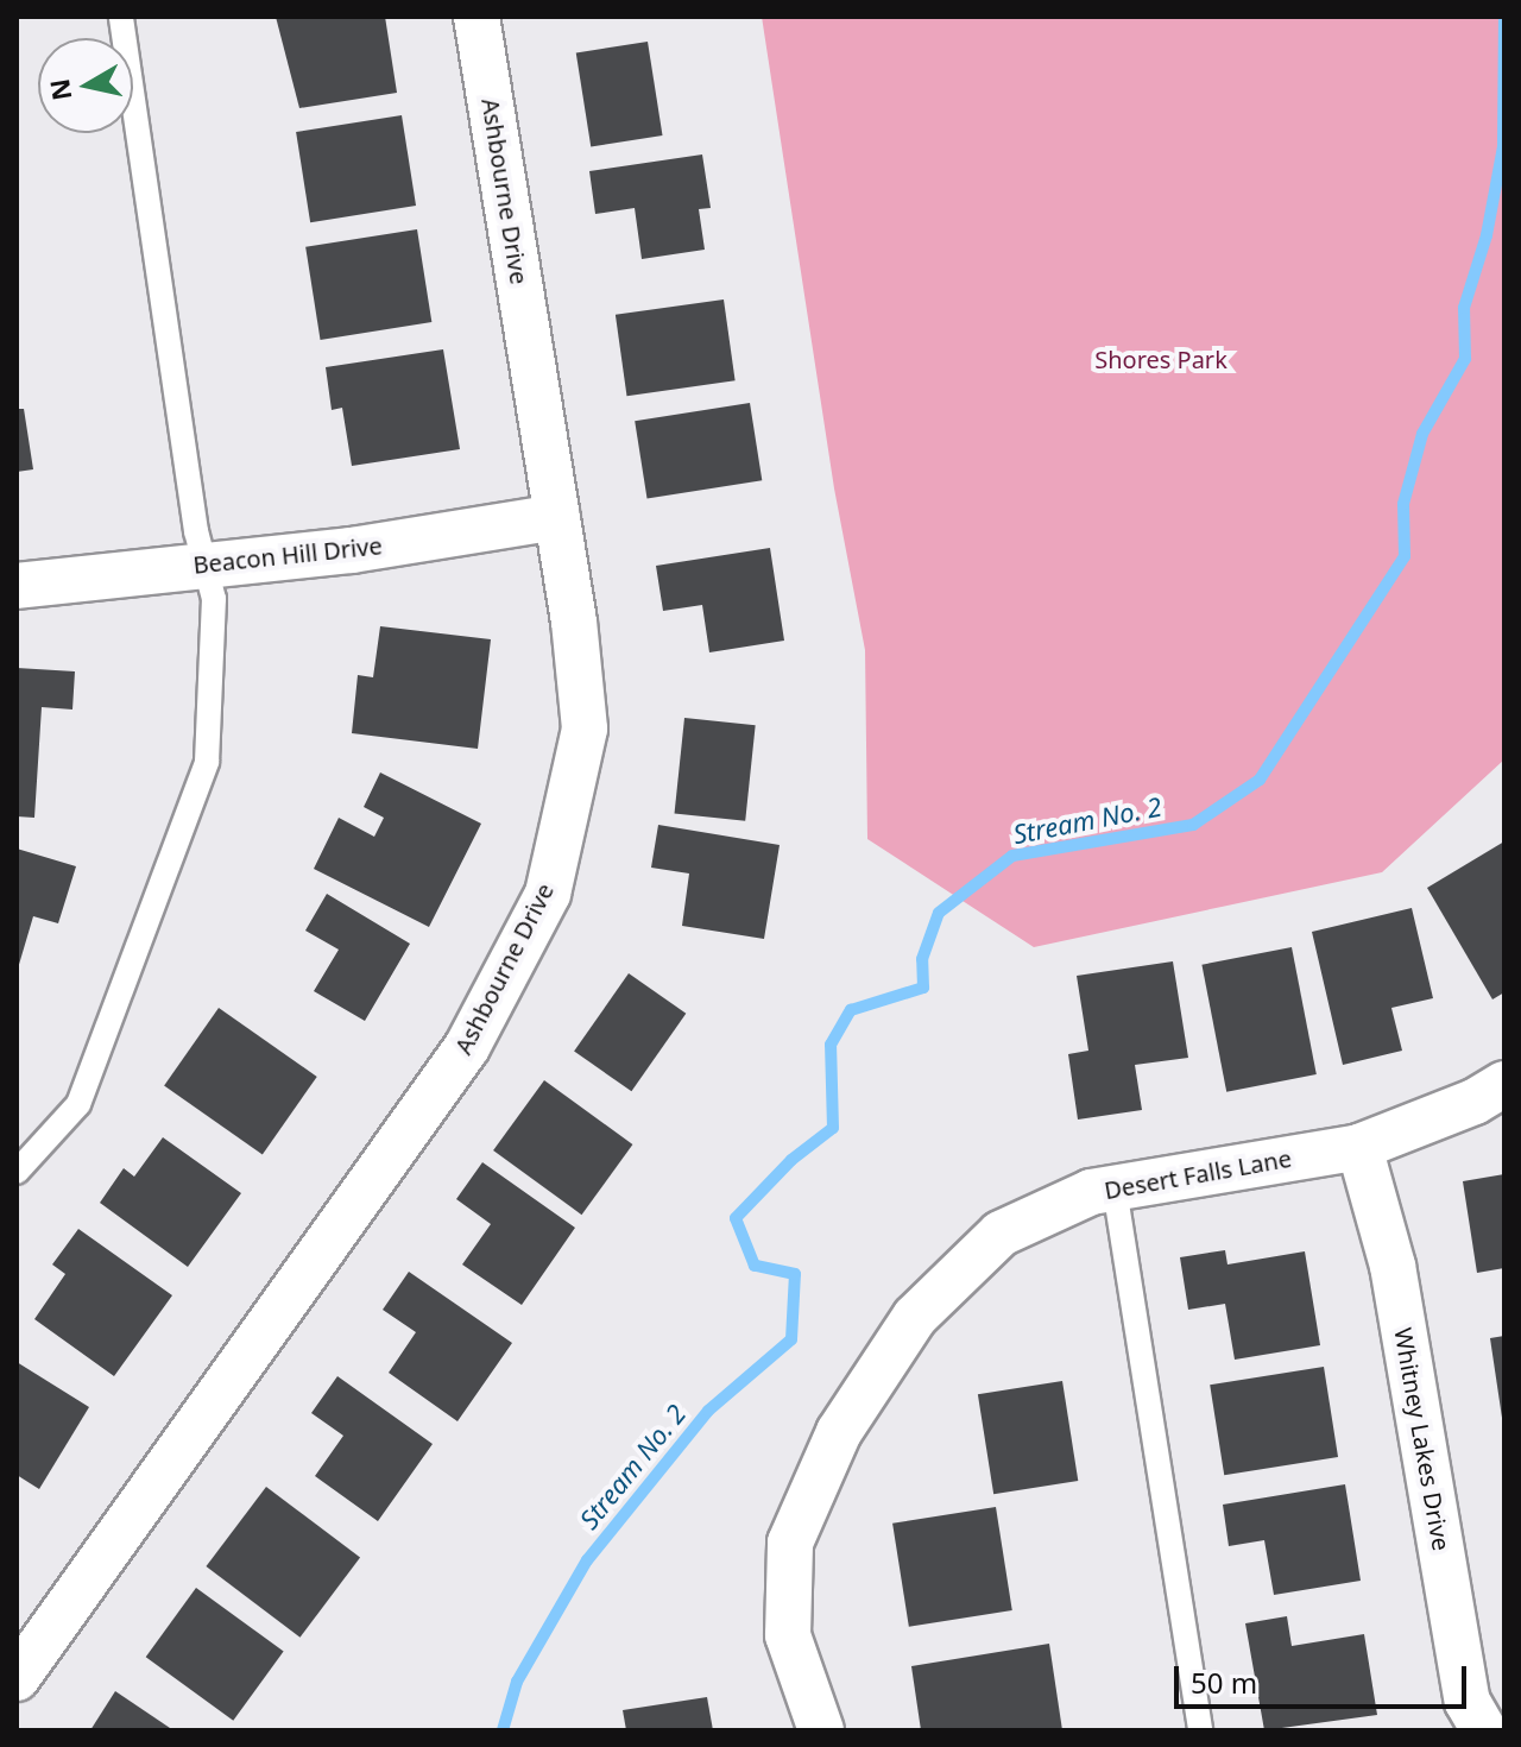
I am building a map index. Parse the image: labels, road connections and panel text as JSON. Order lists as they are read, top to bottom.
{
  "streets": {
    "street": [
      "Ashbourne Drive",
      "Beacon Hill Drive",
      "Desert Falls Lane",
      "Whitney Lakes Drive"
    ]
  },
  "crossings": [
    ["Ashbourne Drive", "Beacon Hill Drive"],
    ["Desert Falls Lane", "Whitney Lakes Drive"]
  ],
  "water": ["Stream No. 2"],
  "parks": ["Shores Park"],
  "scale_bar": "50 m",
  "north": "left"
}
